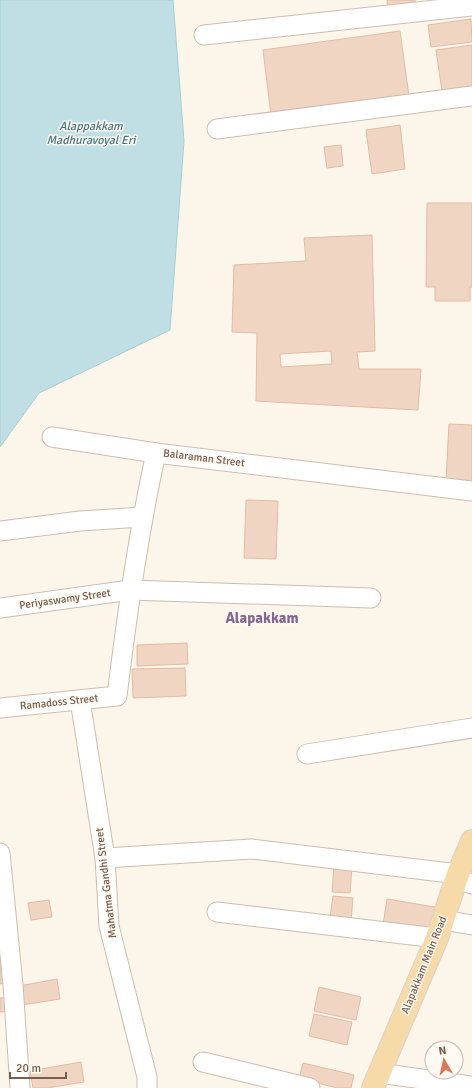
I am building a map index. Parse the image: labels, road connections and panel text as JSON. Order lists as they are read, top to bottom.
{
  "streets": {
    "main road": ["Alapakkam Main Road"],
    "street": [
      "Balaraman Street",
      "Periyaswamy Street",
      "Ramadoss Street",
      "Mahatma Gandhi Street"
    ]
  },
  "crossings": [
    ["Balaraman Street", "Periyaswamy Street"],
    ["Balaraman Street", "Ramadoss Street"],
    ["Ramadoss Street", "Mahatma Gandhi Street"]
  ],
  "districts": ["Alapakkam"],
  "water": ["Alappakkam Madhuravoyal Eri"],
  "scale_bar": "20 m",
  "north": "top"
}
